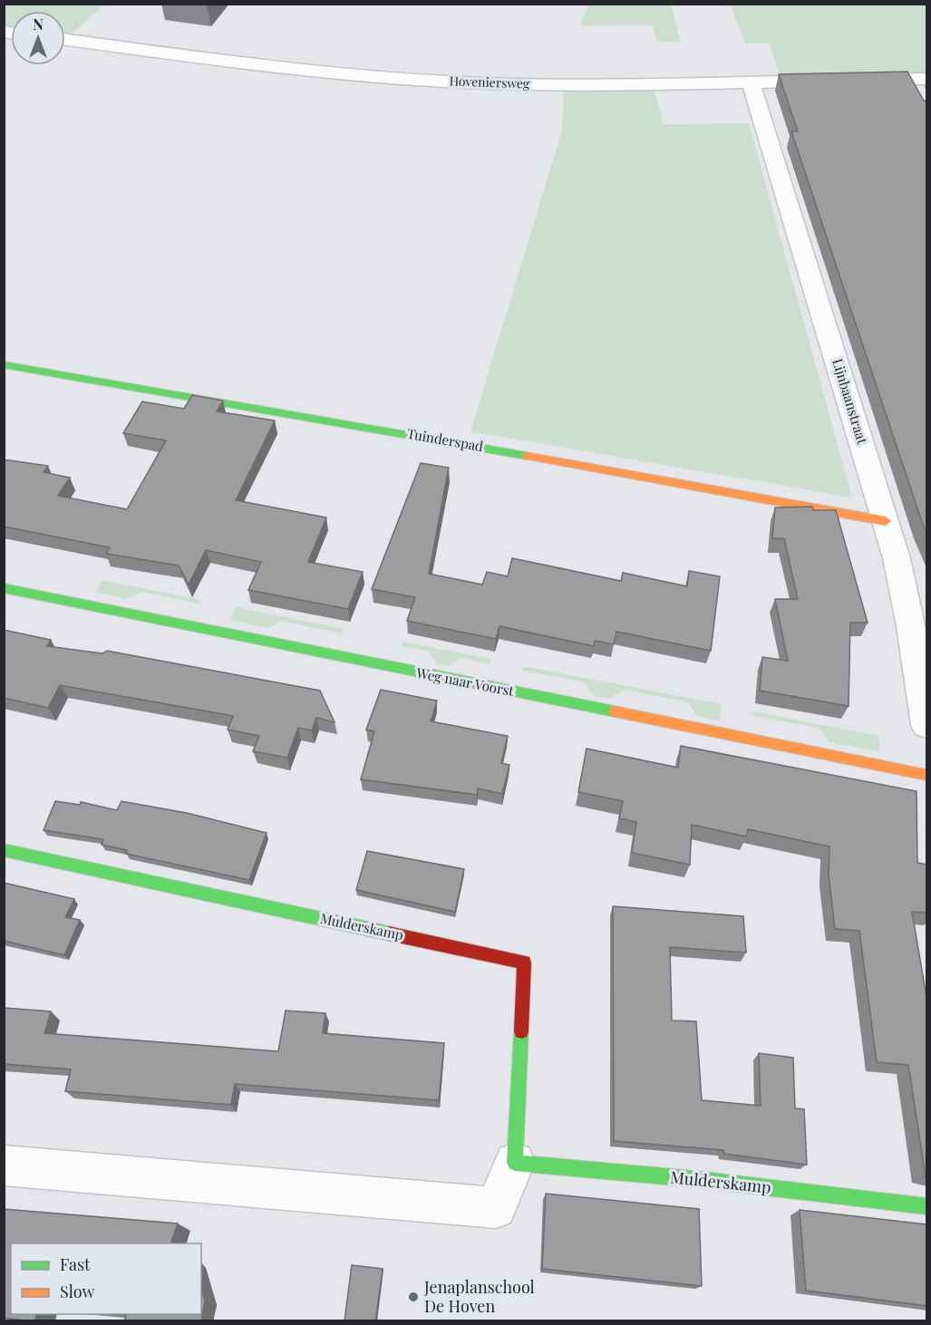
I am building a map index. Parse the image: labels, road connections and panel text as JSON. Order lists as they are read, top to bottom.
{
  "streets": {
    "street": [
      "Hoveniersweg",
      "Lijnbaanstraat",
      "Tuinderspad",
      "Weg naar Voorst",
      "Mulderskamp"
    ]
  },
  "crossings": [
    ["Hoveniersweg", "Lijnbaanstraat"],
    ["Lijnbaanstraat", "Tuinderspad"]
  ],
  "places": ["Jenaplanschool De Hoven"],
  "legend": ["Fast", "Slow"],
  "north": "top"
}
